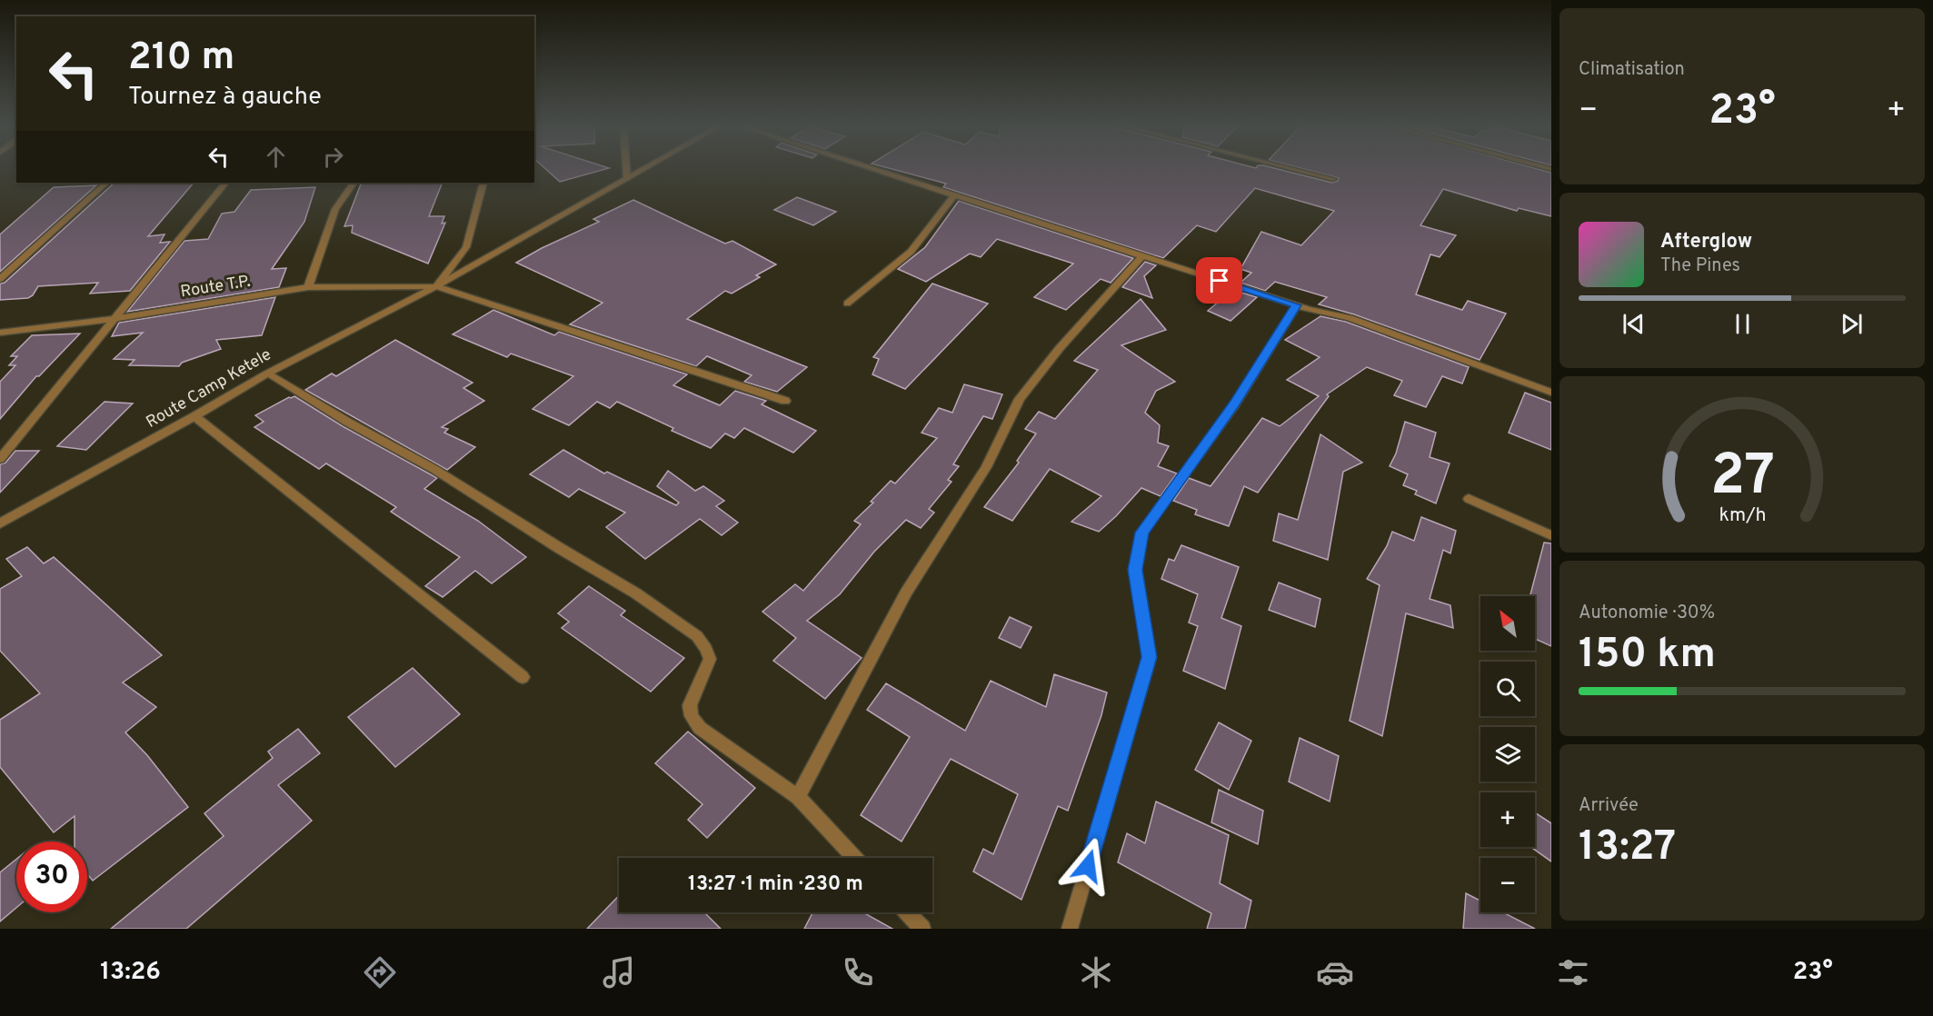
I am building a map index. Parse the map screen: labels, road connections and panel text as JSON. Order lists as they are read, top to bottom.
{
  "streets": {
    "street": ["Route T.P.", "Route Camp Ketele"]
  },
  "crossings": [
    ["Route T.P.", "Route Camp Ketele"]
  ],
  "north": "top left",
  "page": {
    "tile": [
      "Climatisation",
      ["Autonomie · 30%", "150 km"],
      ["Arrivée", "13:27"]
    ],
    "turn": ["210 m", "Tournez à gauche"],
    "heat": ["−", "23°", "+"],
    "song": ["Afterglow", "The Pines"],
    "map_buttons": ["+", "−"],
    "limit": "30",
    "trip": "13:27 · 1 min · 230 m",
    "tabs": ["13:26", "23°"],
    "gauge": ["27", "km/h"]
  }
}
